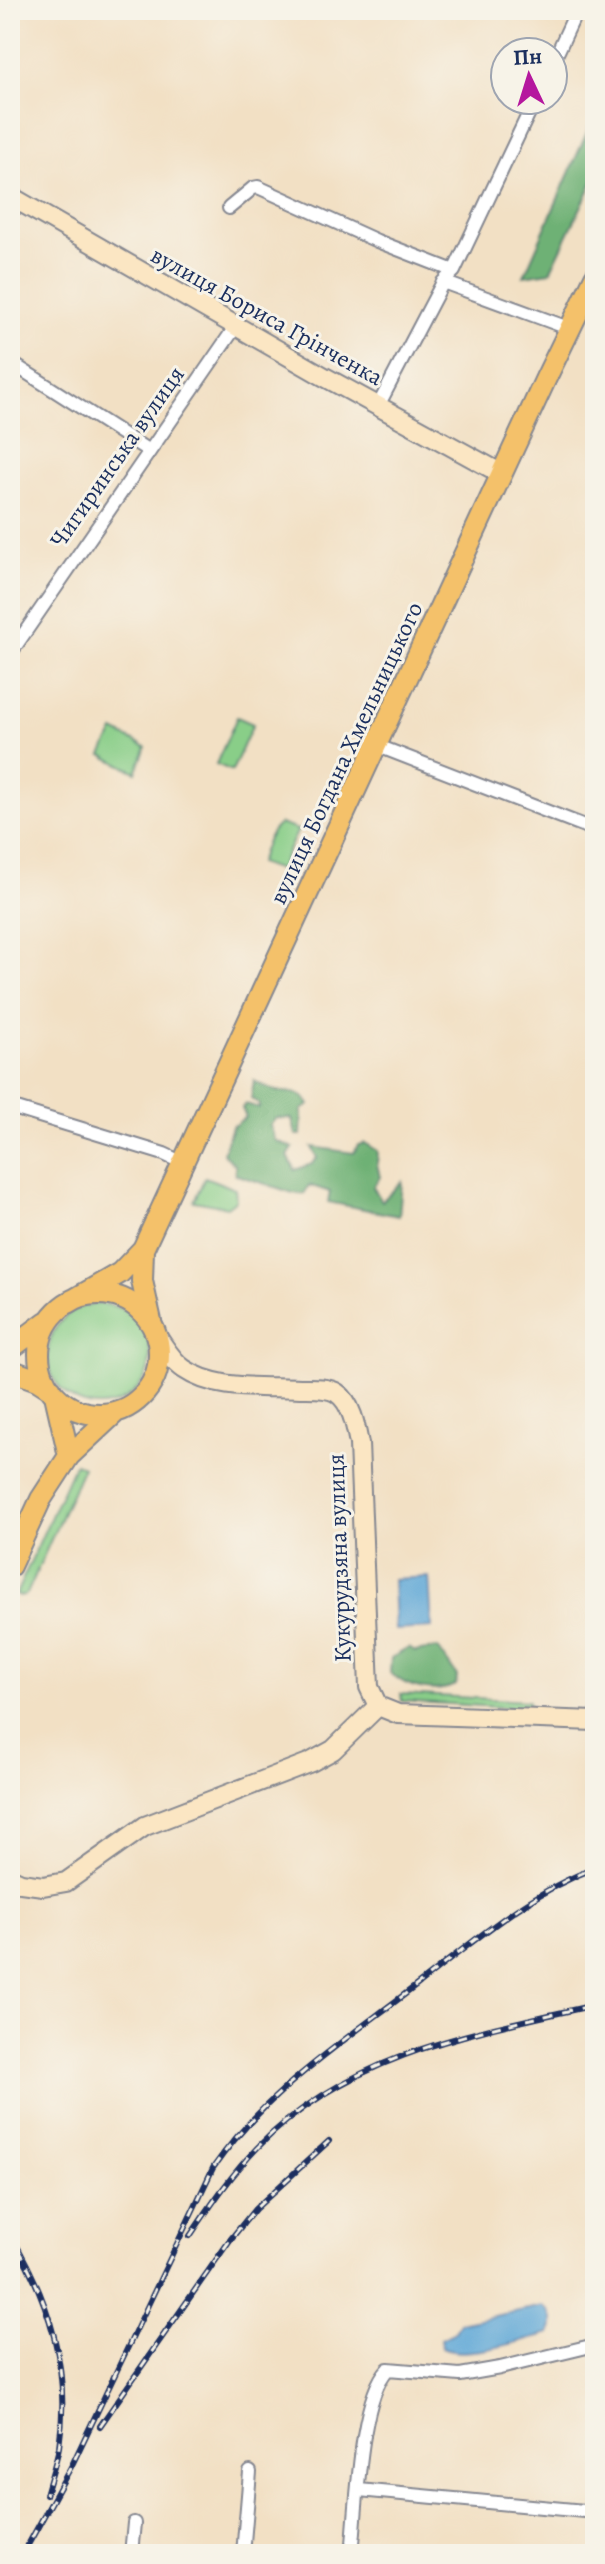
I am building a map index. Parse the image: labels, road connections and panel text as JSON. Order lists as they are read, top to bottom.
{
  "streets": {
    "main road": ["вулиця Бориса Грінченка", "вулиця Богдана Хмельницького", "Кукурудзяна вулиця"],
    "street": ["Чигиринська вулиця"]
  },
  "crossings": [
    ["вулиця Бориса Грінченка", "Чигиринська вулиця"],
    ["вулиця Бориса Грінченка", "вулиця Богдана Хмельницького"],
    ["вулиця Богдана Хмельницького", "Кукурудзяна вулиця"]
  ],
  "north": "top"
}
